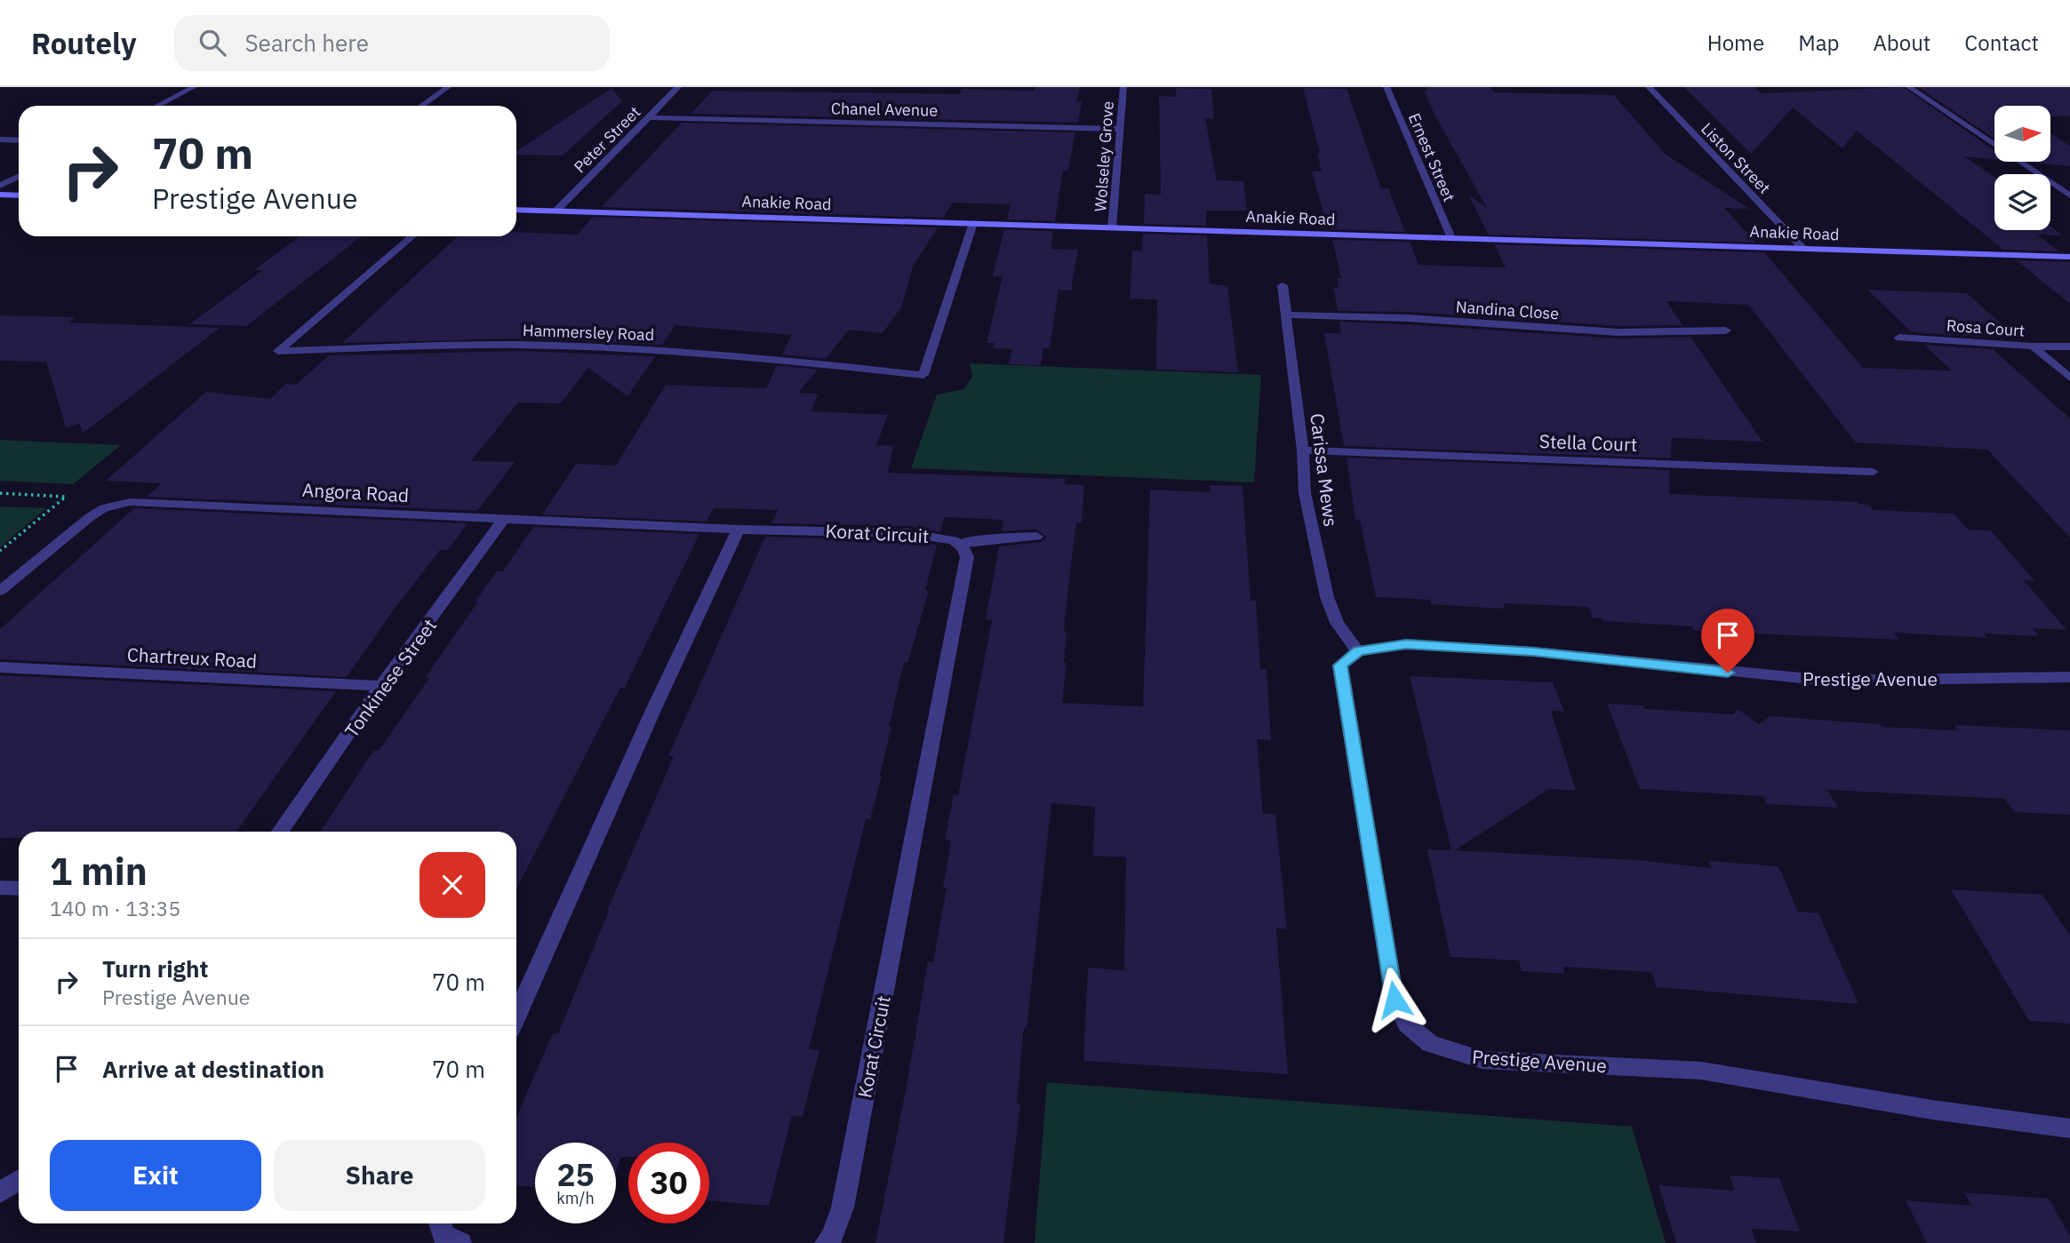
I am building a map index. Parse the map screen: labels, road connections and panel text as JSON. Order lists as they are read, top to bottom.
{
  "streets": {
    "main road": ["Anakie Road"],
    "street": [
      "Chanel Avenue",
      "Peter Street",
      "Wolseley Grove",
      "Ernest Street",
      "Liston Street",
      "Nandina Close",
      "Rosa Court",
      "Hammersley Road",
      "Stella Court",
      "Carissa Mews",
      "Angora Road",
      "Korat Circuit",
      "Chartreux Road",
      "Tonkinese Street",
      "Prestige Avenue"
    ]
  },
  "crossings": [
    ["Chanel Avenue", "Peter Street"],
    ["Chanel Avenue", "Wolseley Grove"],
    ["Peter Street", "Anakie Road"],
    ["Wolseley Grove", "Anakie Road"],
    ["Ernest Street", "Anakie Road"],
    ["Liston Street", "Anakie Road"],
    ["Anakie Road", "Hammersley Road"],
    ["Nandina Close", "Carissa Mews"],
    ["Stella Court", "Carissa Mews"],
    ["Carissa Mews", "Prestige Avenue"],
    ["Angora Road", "Korat Circuit"],
    ["Angora Road", "Tonkinese Street"],
    ["Chartreux Road", "Tonkinese Street"]
  ],
  "north": "right",
  "page": {
    "header": "Routely",
    "search": "Search here",
    "nav": [
      "Home",
      "Map",
      "About",
      "Contact"
    ],
    "turn": ["70 m", "Prestige Avenue"],
    "heading": ["1 min", "140 m · 13:35"],
    "list": [
      {
        "name": "Turn right",
        "note": "Prestige Avenue",
        "value": "70 m"
      },
      {
        "name": "Arrive at destination",
        "value": "70 m"
      }
    ],
    "buttons": ["Exit", "Share"],
    "speed": "25 km/h",
    "limit": "30"
  }
}
